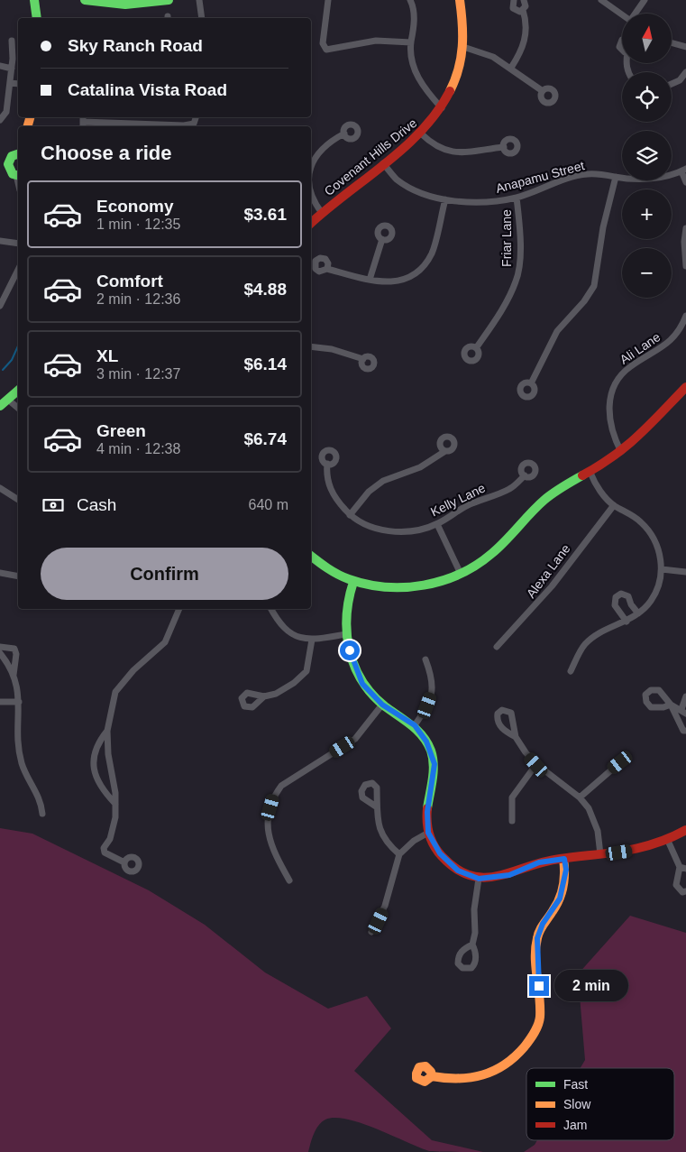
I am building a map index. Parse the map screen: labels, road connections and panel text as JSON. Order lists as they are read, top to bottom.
{
  "streets": {
    "street": [
      "Covenant Hills Drive",
      "Anapamu Street",
      "Friar Lane",
      "Ali Lane",
      "Kelly Lane",
      "Alexa Lane"
    ]
  },
  "crossings": [
    ["Covenant Hills Drive", "Anapamu Street"],
    ["Anapamu Street", "Friar Lane"]
  ],
  "legend": ["Fast", "Slow", "Jam"],
  "north": "top",
  "page": {
    "map_buttons": ["+", "−"],
    "banner": ["Sky Ranch Road", "Catalina Vista Road"],
    "heading": "Choose a ride",
    "list": [
      {
        "name": "Economy",
        "note": "1 min · 12:35",
        "value": "$3.61"
      },
      {
        "name": "Comfort",
        "note": "2 min · 12:36",
        "value": "$4.88"
      },
      {
        "name": "XL",
        "note": "3 min · 12:37",
        "value": "$6.14"
      },
      {
        "name": "Green",
        "note": "4 min · 12:38",
        "value": "$6.74"
      }
    ],
    "pay": ["Cash", "640 m"],
    "buttons": "Confirm",
    "bubble": "2 min"
  }
}
